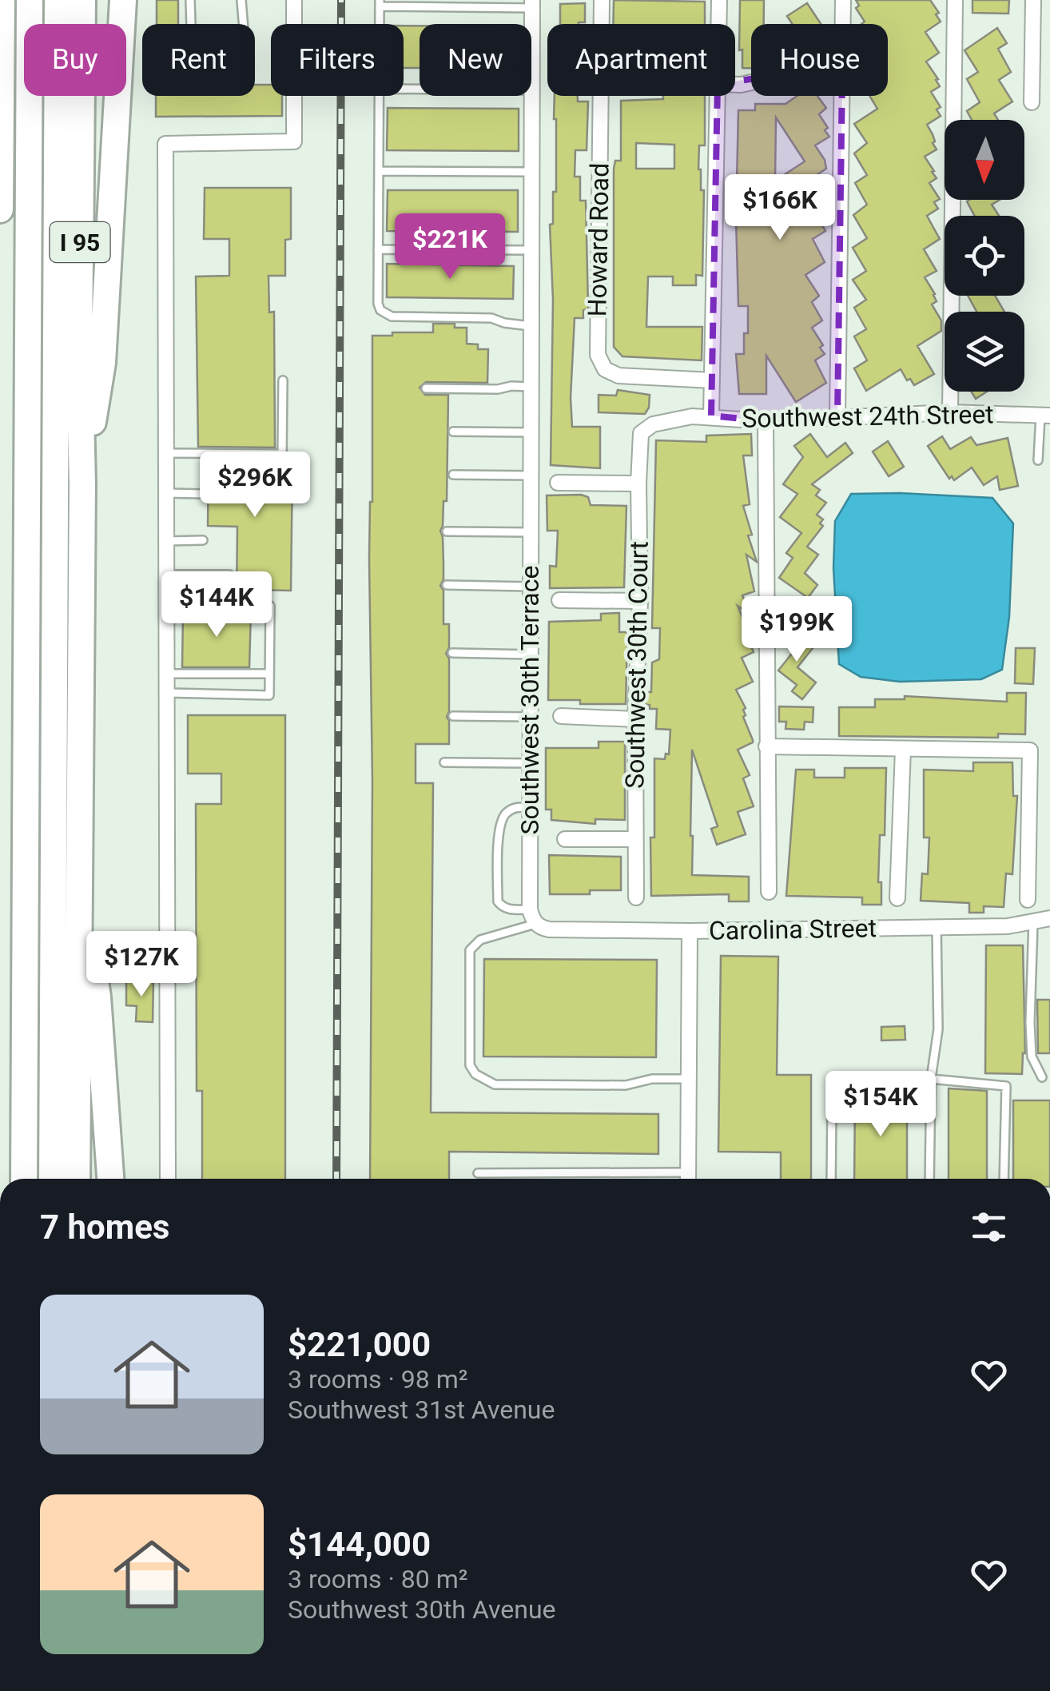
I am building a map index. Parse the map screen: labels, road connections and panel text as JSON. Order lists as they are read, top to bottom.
{
  "streets": {
    "highway": ["I 95"],
    "street": [
      "Howard Road",
      "Southwest 24th Street",
      "Southwest 30th Court",
      "Southwest 30th Terrace",
      "Carolina Street"
    ]
  },
  "crossings": [
    ["Southwest 24th Street", "Southwest 30th Court"],
    ["Southwest 30th Terrace", "Carolina Street"]
  ],
  "north": "bottom",
  "page": {
    "chip": [
      "Buy",
      "Rent",
      "Filters",
      "New",
      "Apartment",
      "House"
    ],
    "price": [
      "$166K",
      "$221K",
      "$296K",
      "$144K",
      "$199K",
      "$127K",
      "$154K"
    ],
    "heading": "7 homes",
    "list": [
      {
        "name": "$221,000",
        "note": "3 rooms · 98 m² · Southwest 31st Avenue"
      },
      {
        "name": "$144,000",
        "note": "3 rooms · 80 m² · Southwest 30th Avenue"
      }
    ]
  }
}
